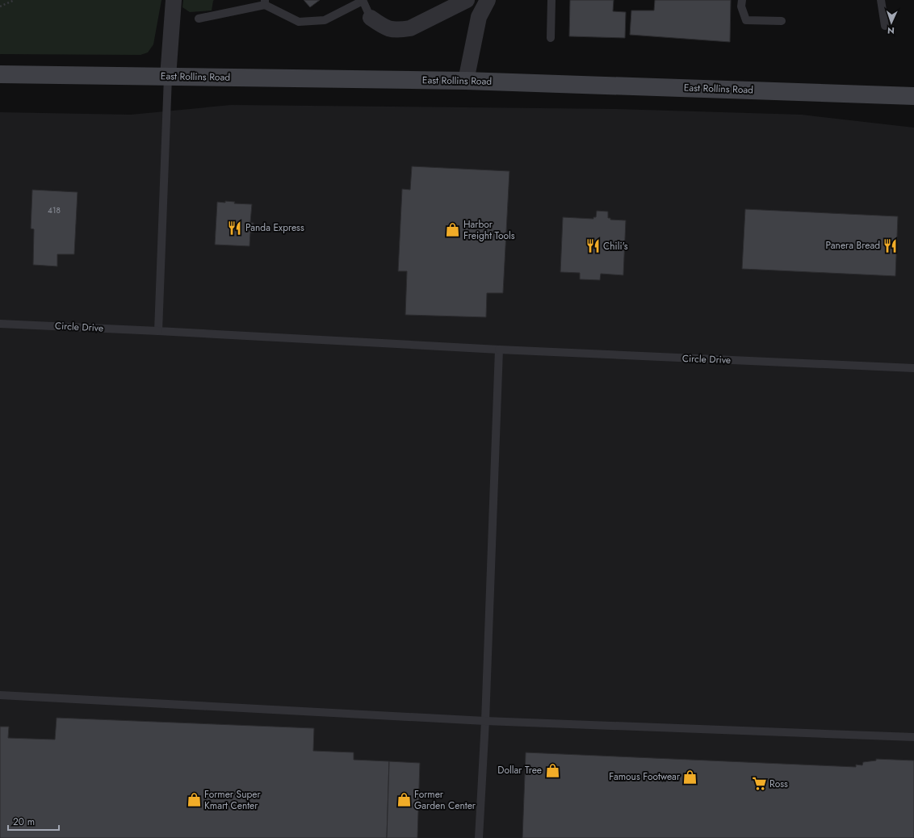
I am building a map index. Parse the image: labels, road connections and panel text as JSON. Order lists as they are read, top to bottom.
{
  "streets": {
    "main road": ["East Rollins Road"],
    "lane": ["Circle Drive"]
  },
  "places": {
    "restaurant": ["Panda Express", "Panera Bread", "Chili's"],
    "shop": [
      "Harbor Freight Tools",
      "Dollar Tree",
      "Famous Footwear",
      "Former Super Kmart Center",
      "Former Garden Center"
    ],
    "supermarket": ["Ross"]
  },
  "house_numbers": ["418"],
  "scale_bar": "20 m",
  "north": "bottom"
}
